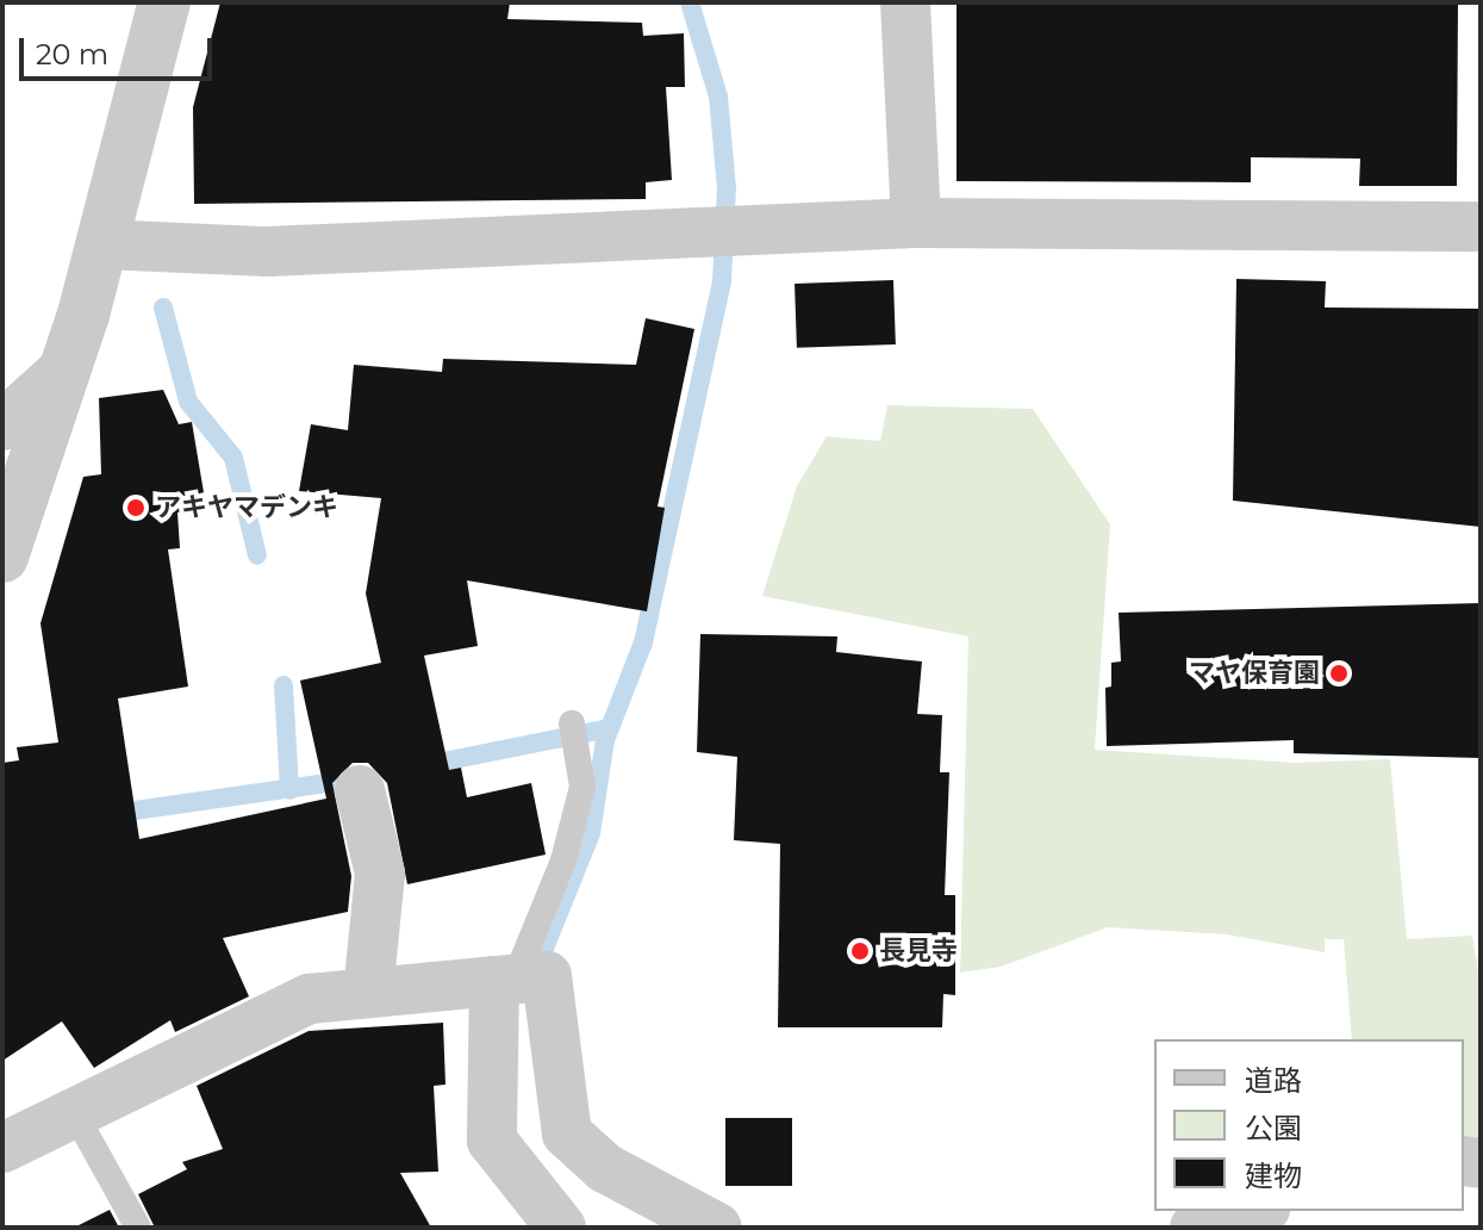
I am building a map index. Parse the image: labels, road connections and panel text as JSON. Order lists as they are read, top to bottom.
{
  "places": ["アキヤマデンキ", "マヤ保育園", "長見寺"],
  "legend": ["道路", "公園", "建物"],
  "scale_bar": "20 m"
}
